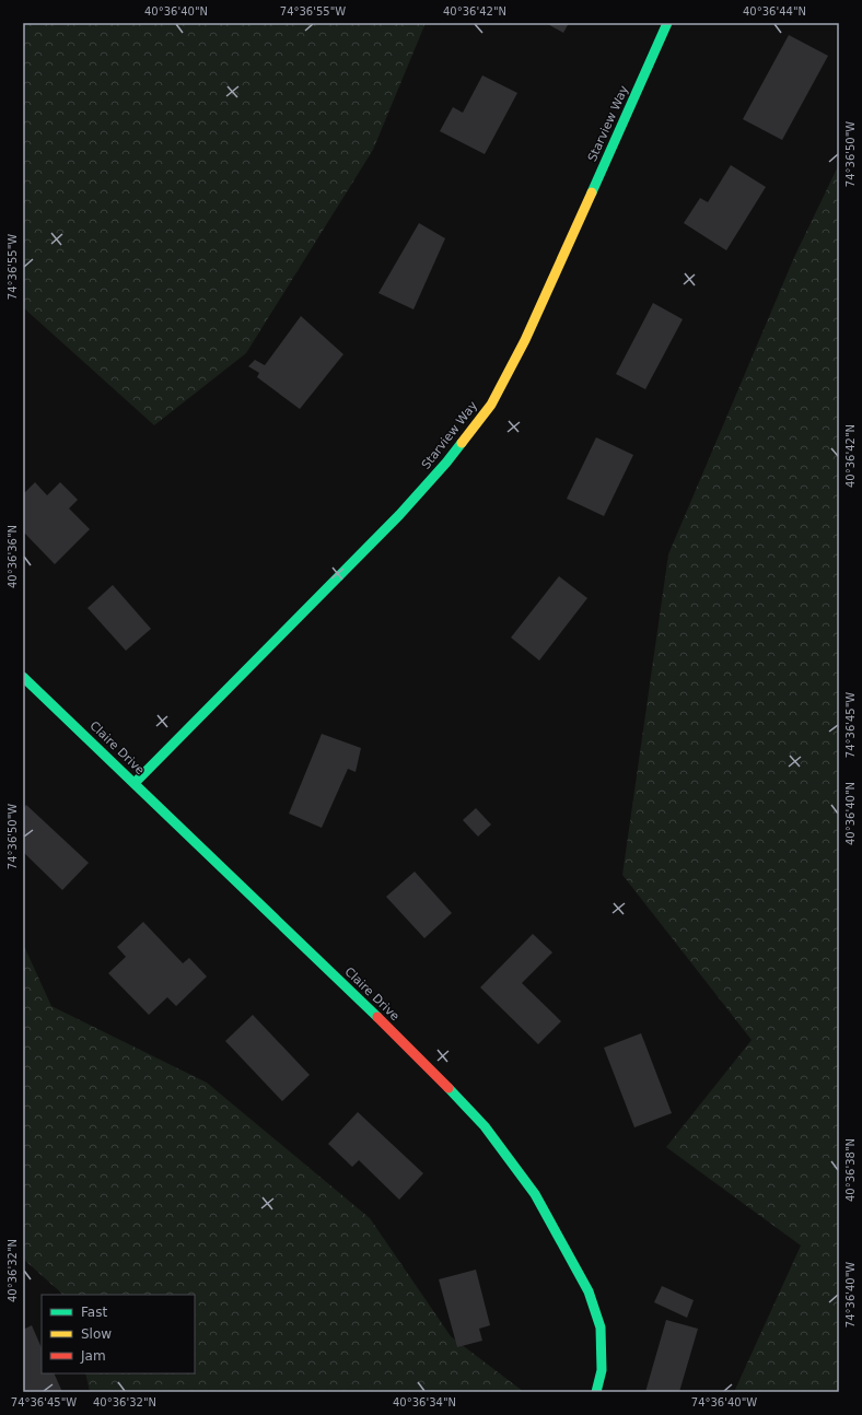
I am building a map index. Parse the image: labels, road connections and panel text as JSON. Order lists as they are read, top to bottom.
{
  "streets": {
    "street": ["Starview Way", "Claire Drive"]
  },
  "crossings": [
    ["Starview Way", "Claire Drive"]
  ],
  "legend": ["Fast", "Slow", "Jam"],
  "coordinates": [
    "40°36'40\"N",
    "74°36'55\"W",
    "40°36'42\"N",
    "40°36'44\"N",
    "74°36'50\"W",
    "40°36'36\"N",
    "74°36'45\"W",
    "40°36'38\"N",
    "40°36'32\"N",
    "74°36'40\"W",
    "40°36'34\"N"
  ]
}
